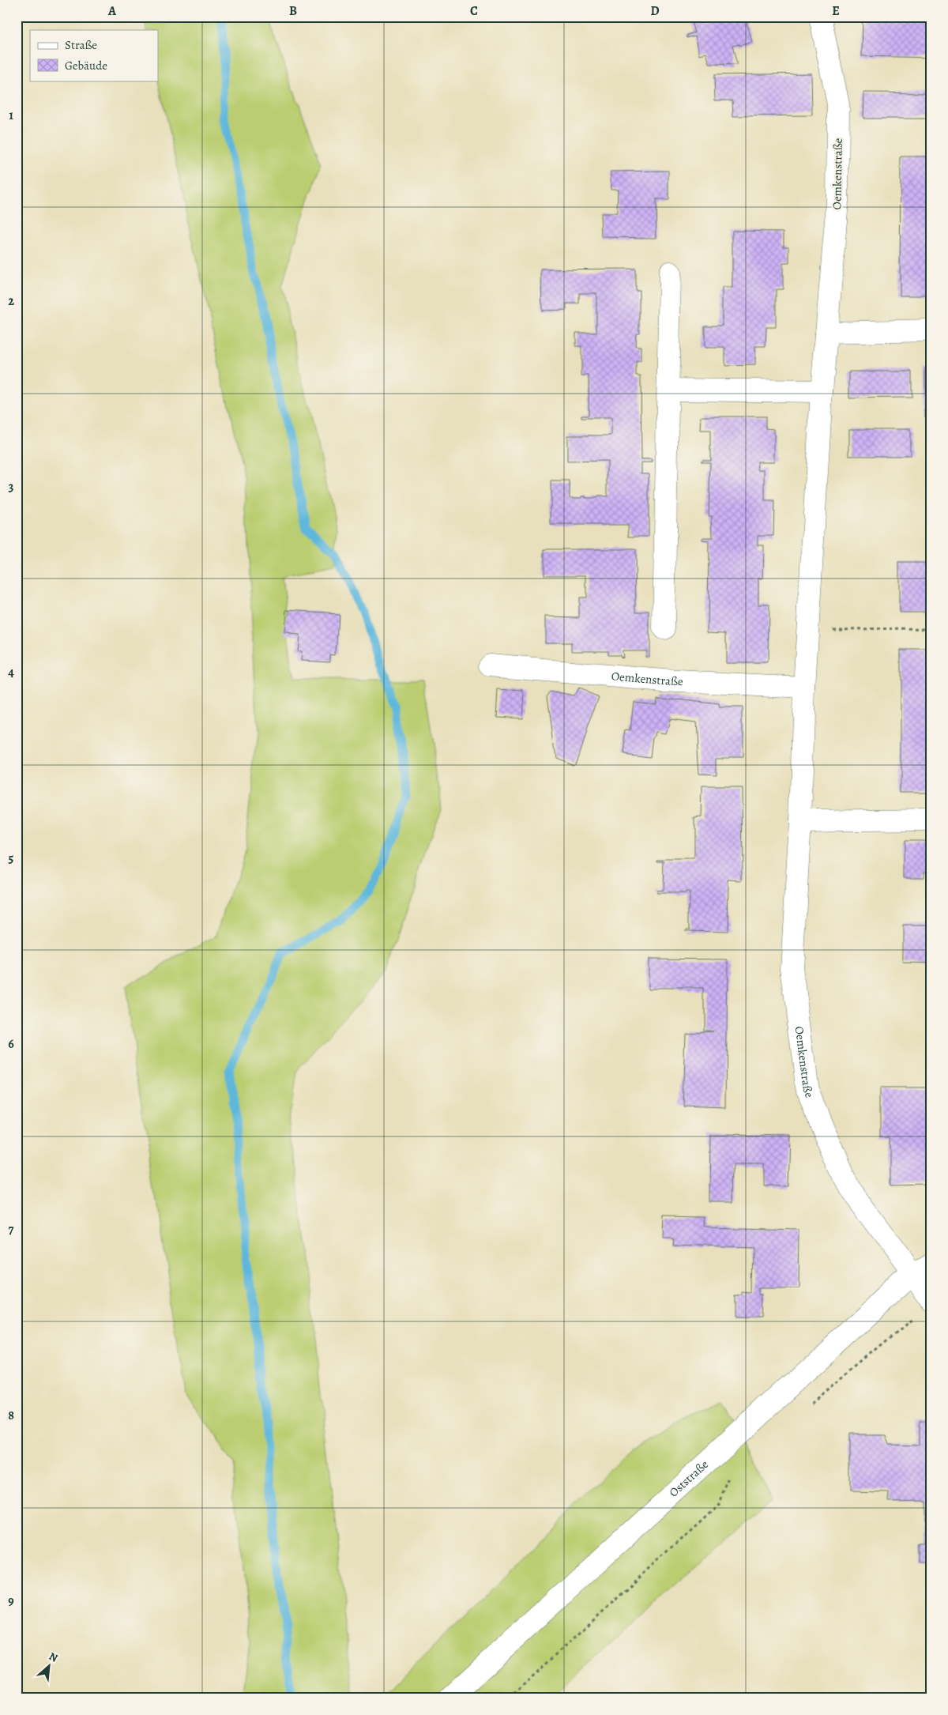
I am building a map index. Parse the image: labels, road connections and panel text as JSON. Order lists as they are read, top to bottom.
{
  "streets": {
    "street": ["Oemkenstraße", "Oststraße"]
  },
  "crossings": [
    ["Oemkenstraße", "Oststraße"]
  ],
  "legend": ["Straße", "Gebäude"],
  "north": "top right",
  "grid": {
    "columns": [
      "A",
      "B",
      "C",
      "D",
      "E"
    ],
    "rows": [
      "1",
      "2",
      "3",
      "4",
      "5",
      "6",
      "7",
      "8",
      "9"
    ]
  }
}
